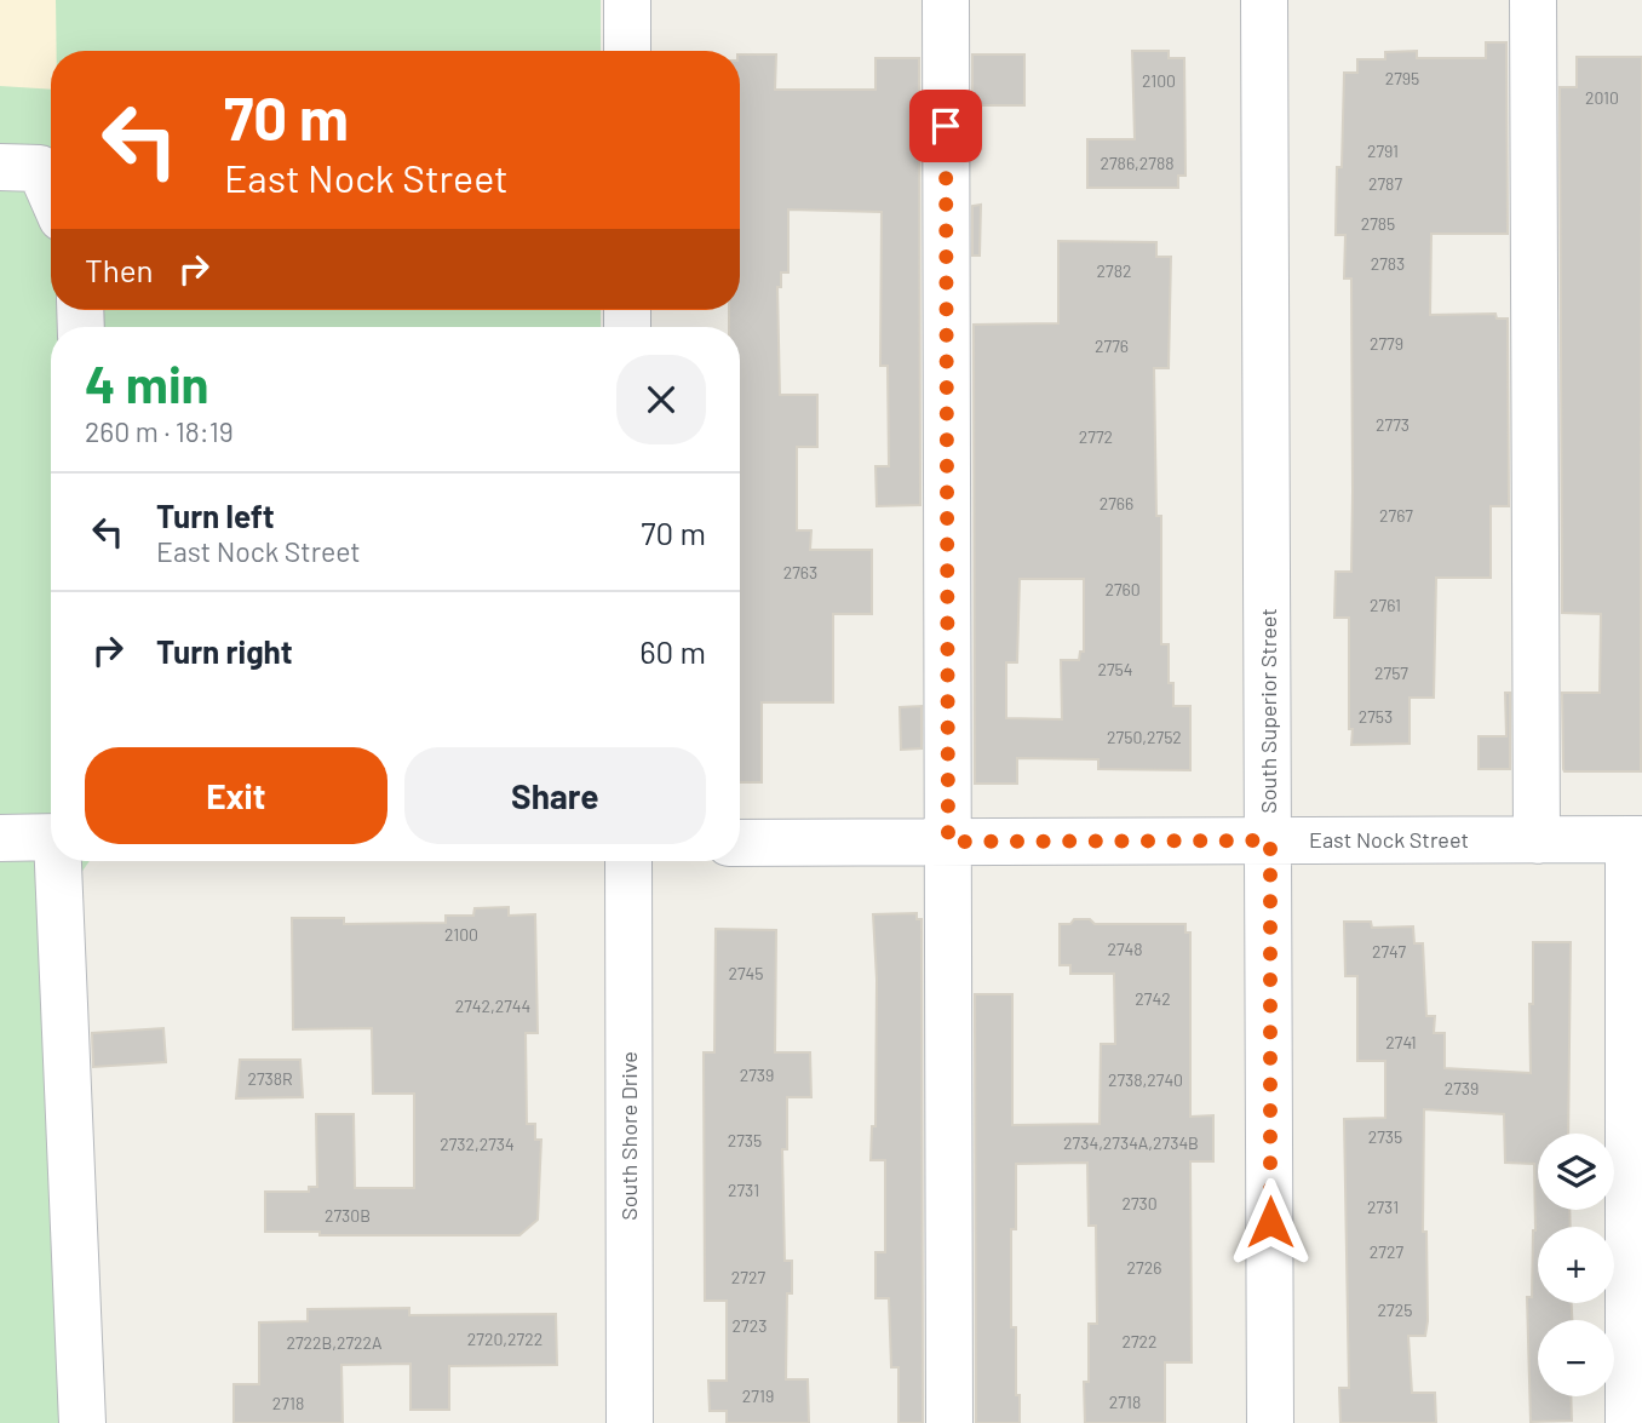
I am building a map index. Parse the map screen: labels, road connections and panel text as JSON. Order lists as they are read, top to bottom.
{
  "streets": {
    "street": ["South Superior Street", "East Nock Street", "South Shore Drive"]
  },
  "crossings": [
    ["South Superior Street", "East Nock Street"]
  ],
  "house_numbers": [
    "2795",
    "2100",
    "2010",
    "2791",
    "2786,2788",
    "2787",
    "2785",
    "2783",
    "2782",
    "2779",
    "2776",
    "2773",
    "2772",
    "2766",
    "2767",
    "2763",
    "2760",
    "2761",
    "2754",
    "2757",
    "2753",
    "2750,2752",
    "2100",
    "2748",
    "2747",
    "2745",
    "2742",
    "2742,2744",
    "2741",
    "2739",
    "2738R",
    "2738,2740",
    "2739",
    "2735",
    "2735",
    "2734,2734A,2734B",
    "2732,2734",
    "2731",
    "2730",
    "2731",
    "2730B",
    "2727",
    "2726",
    "2727",
    "2725",
    "2723",
    "2720,2722",
    "2722",
    "2722B,2722A",
    "2719",
    "2718",
    "2718"
  ],
  "page": {
    "turn": ["70 m", "East Nock Street"],
    "then": "Then",
    "heading": ["4 min", "260 m · 18:19"],
    "list": [
      {
        "name": "Turn left",
        "note": "East Nock Street",
        "value": "70 m"
      },
      {
        "name": "Turn right",
        "value": "60 m"
      }
    ],
    "buttons": ["Exit", "Share"],
    "map_buttons": ["+", "−"]
  }
}
